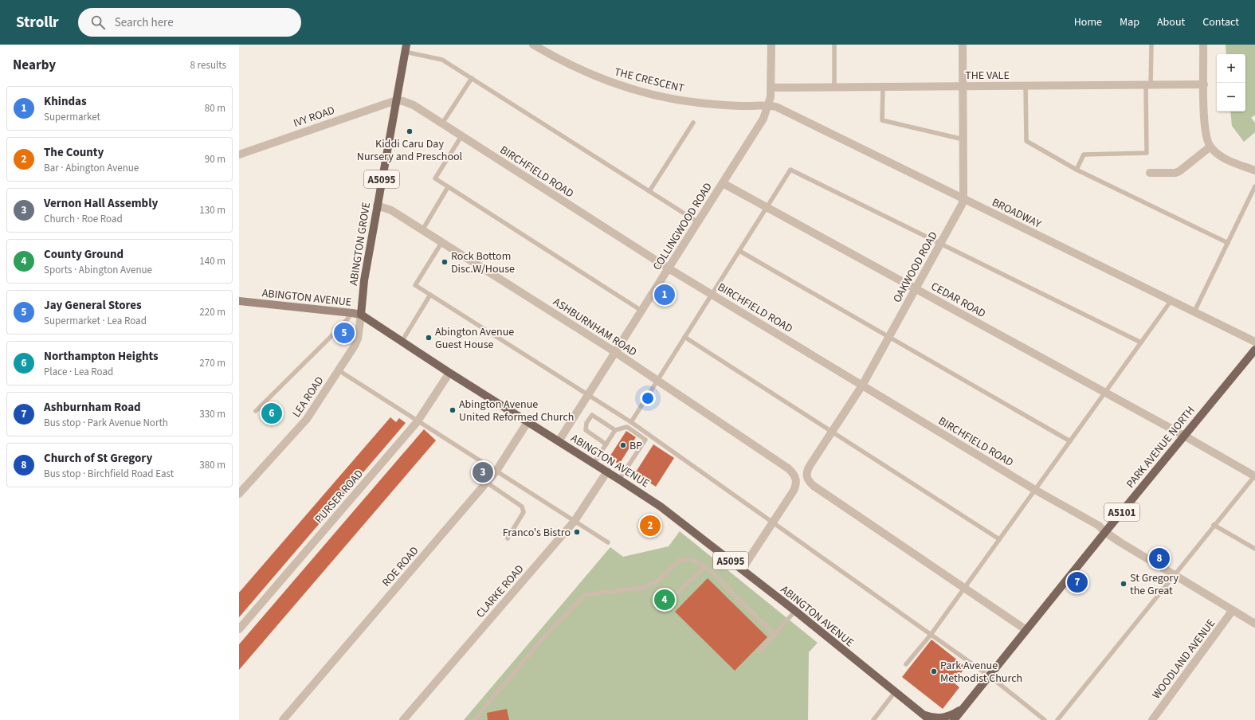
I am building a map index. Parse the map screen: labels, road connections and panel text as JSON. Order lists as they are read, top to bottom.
{
  "streets": {
    "main road": [
      "A5095",
      "ABINGTON GROVE",
      "ABINGTON AVENUE",
      "PARK AVENUE NORTH",
      "A5101"
    ],
    "street": [
      "THE VALE",
      "THE CRESCENT",
      "IVY ROAD",
      "BIRCHFIELD ROAD",
      "BROADWAY",
      "COLLINGWOOD ROAD",
      "OAKWOOD ROAD",
      "CEDAR ROAD",
      "ASHBURNHAM ROAD",
      "LEA ROAD",
      "PURSER ROAD",
      "ROE ROAD",
      "CLARKE ROAD",
      "WOODLAND AVENUE"
    ]
  },
  "crossings": [
    ["THE VALE", "COLLINGWOOD ROAD"],
    ["THE VALE", "OAKWOOD ROAD"],
    ["THE CRESCENT", "BROADWAY"],
    ["THE CRESCENT", "COLLINGWOOD ROAD"],
    ["IVY ROAD", "BIRCHFIELD ROAD"],
    ["IVY ROAD", "ABINGTON GROVE"],
    ["BIRCHFIELD ROAD", "COLLINGWOOD ROAD"],
    ["BIRCHFIELD ROAD", "ABINGTON GROVE"],
    ["BIRCHFIELD ROAD", "OAKWOOD ROAD"],
    ["BIRCHFIELD ROAD", "PARK AVENUE NORTH"],
    ["BIRCHFIELD ROAD", "WOODLAND AVENUE"],
    ["BROADWAY", "COLLINGWOOD ROAD"],
    ["BROADWAY", "OAKWOOD ROAD"],
    ["COLLINGWOOD ROAD", "ABINGTON AVENUE"],
    ["COLLINGWOOD ROAD", "CEDAR ROAD"],
    ["COLLINGWOOD ROAD", "ASHBURNHAM ROAD"],
    ["ABINGTON GROVE", "ABINGTON AVENUE"],
    ["ABINGTON GROVE", "ASHBURNHAM ROAD"],
    ["ABINGTON GROVE", "LEA ROAD"],
    ["OAKWOOD ROAD", "CEDAR ROAD"],
    ["ABINGTON AVENUE", "LEA ROAD"],
    ["ABINGTON AVENUE", "PURSER ROAD"],
    ["ABINGTON AVENUE", "A5101"],
    ["ABINGTON AVENUE", "ROE ROAD"],
    ["ABINGTON AVENUE", "CLARKE ROAD"],
    ["CEDAR ROAD", "PARK AVENUE NORTH"],
    ["PARK AVENUE NORTH", "A5101"]
  ],
  "places": [
    "Kiddi Caru Day Nursery and Preschool",
    "Rock Bottom Disc.W/House",
    "Abington Avenue Guest House",
    "Abington Avenue United Reformed Church",
    "BP",
    "Franco's Bistro",
    "St Gregory the Great",
    "Park Avenue Methodist Church"
  ],
  "page": {
    "header": "Strollr",
    "search": "Search here",
    "nav": [
      "Home",
      "Map",
      "About",
      "Contact"
    ],
    "heading": ["Nearby", "8 results"],
    "map_buttons": ["+", "−"],
    "list": [
      {
        "mark": "1",
        "name": "Khindas",
        "note": "Supermarket",
        "value": "80 m"
      },
      {
        "mark": "2",
        "name": "The County",
        "note": "Bar · Abington Avenue",
        "value": "90 m"
      },
      {
        "mark": "3",
        "name": "Vernon Hall Assembly",
        "note": "Church · Roe Road",
        "value": "130 m"
      },
      {
        "mark": "4",
        "name": "County Ground",
        "note": "Sports · Abington Avenue",
        "value": "140 m"
      },
      {
        "mark": "5",
        "name": "Jay General Stores",
        "note": "Supermarket · Lea Road",
        "value": "220 m"
      },
      {
        "mark": "6",
        "name": "Northampton Heights",
        "note": "Place · Lea Road",
        "value": "270 m"
      },
      {
        "mark": "7",
        "name": "Ashburnham Road",
        "note": "Bus stop · Park Avenue North",
        "value": "330 m"
      },
      {
        "mark": "8",
        "name": "Church of St Gregory",
        "note": "Bus stop · Birchfield Road East",
        "value": "380 m"
      }
    ],
    "pins": [
      "1",
      "5",
      "6",
      "3",
      "2",
      "8",
      "7",
      "4"
    ]
  }
}
